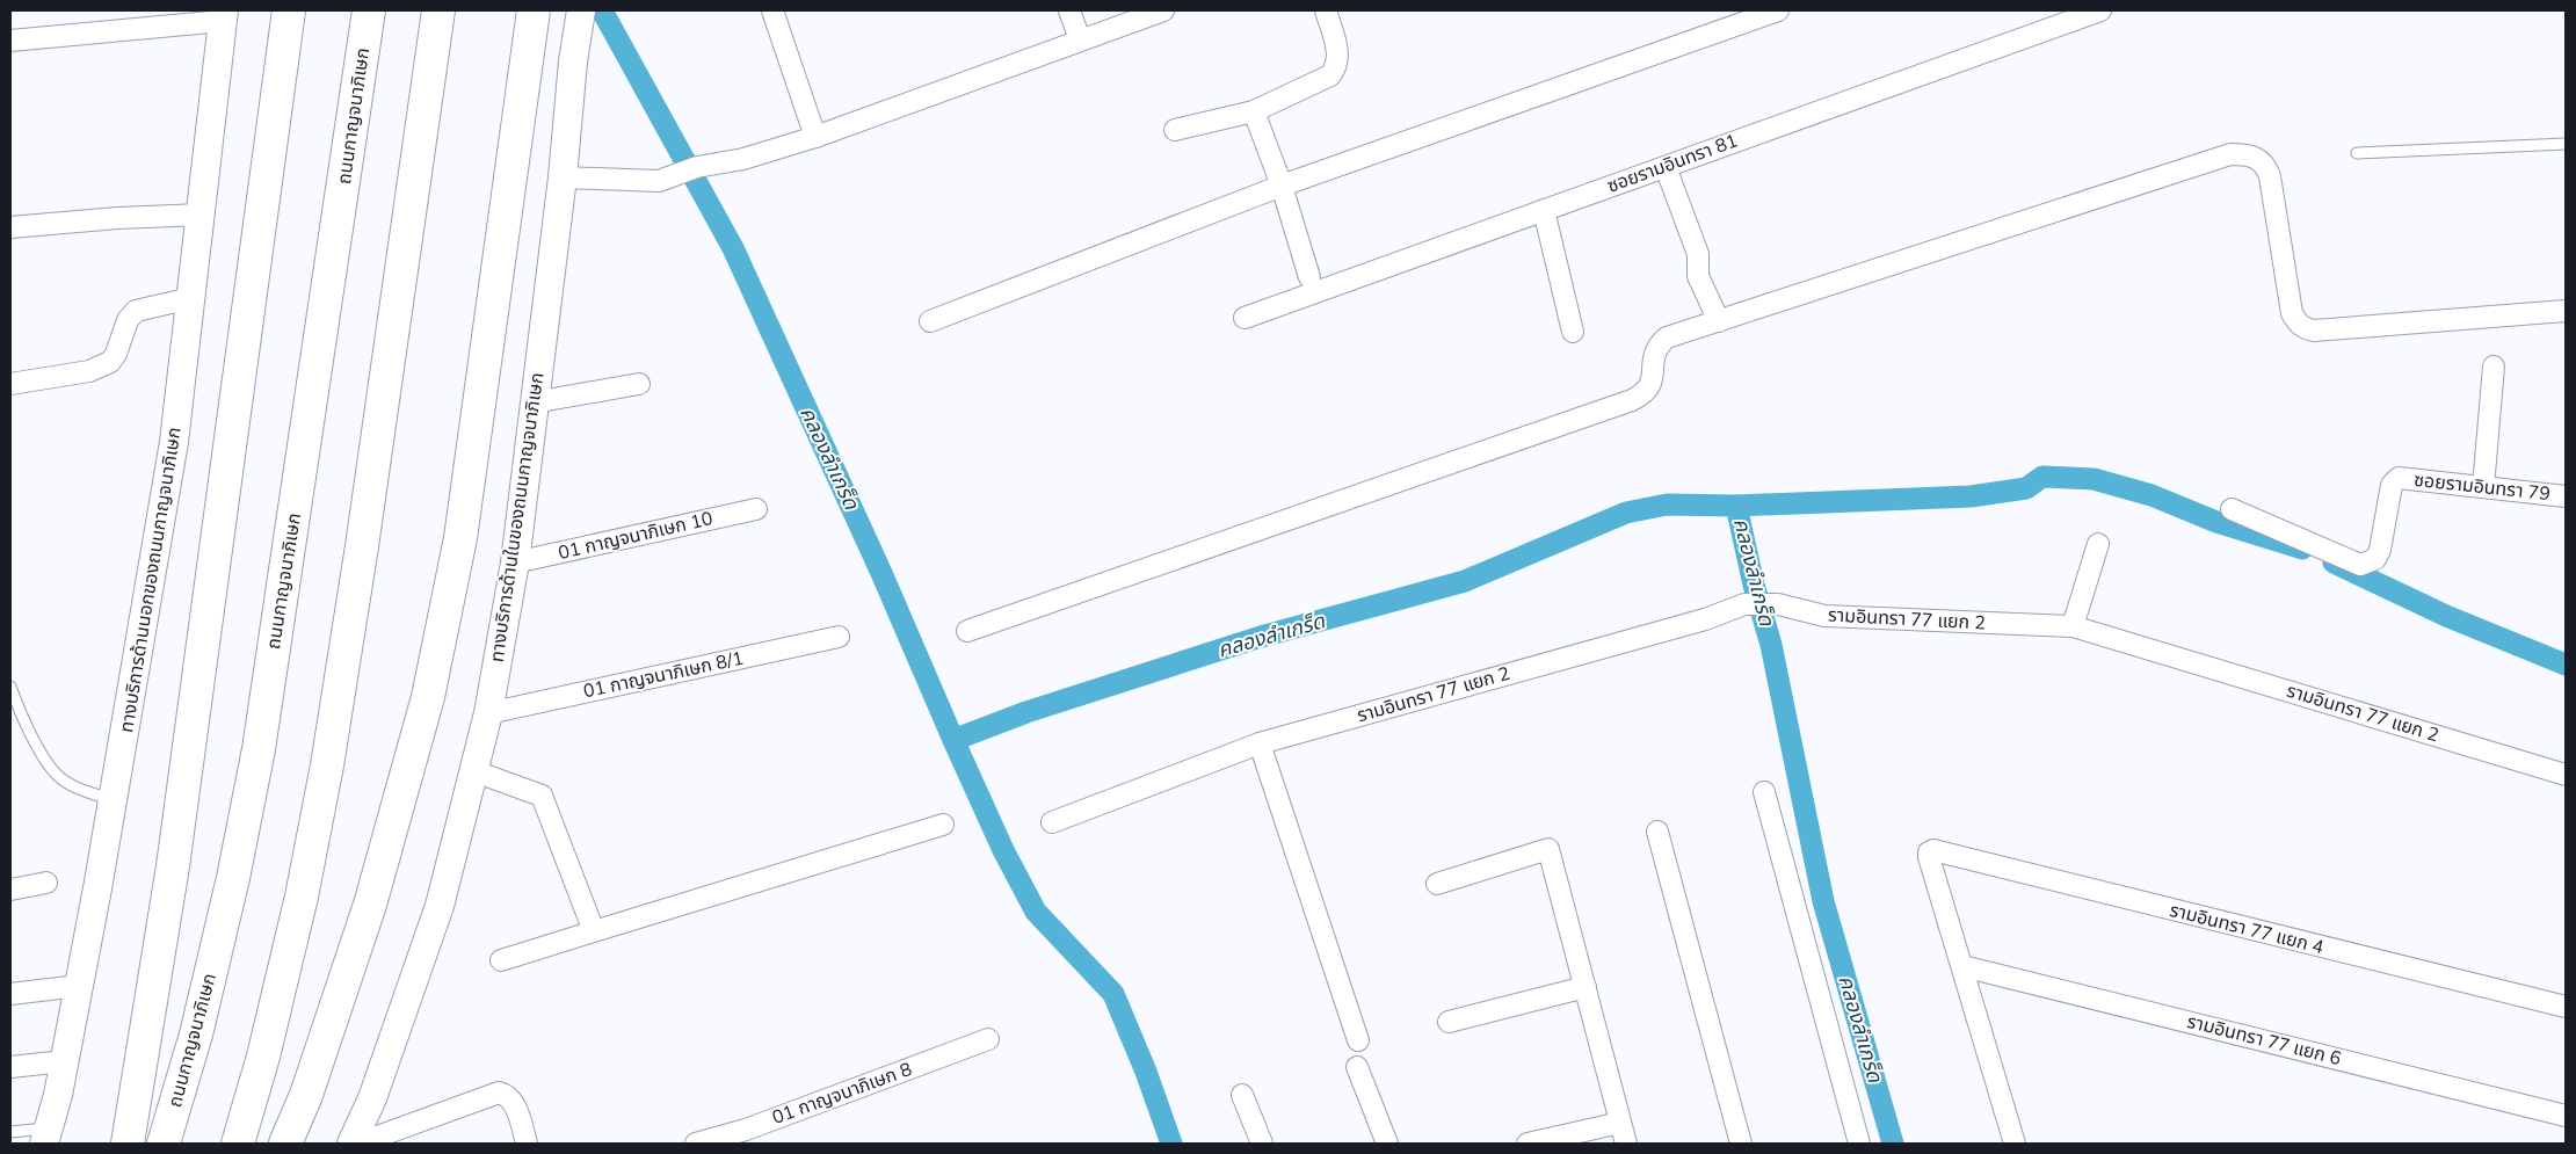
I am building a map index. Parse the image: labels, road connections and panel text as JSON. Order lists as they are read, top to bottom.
{
  "streets": {
    "highway": ["ถนนกาญจนาภิเษก"],
    "main road": ["ทางบริการด้านในของถนนกาญจนาภิเษก", "ทางบริการด้านนอกของถนนกาญจนาภิเษก"],
    "street": [
      "ซอยรามอินทรา 81",
      "ซอยรามอินทรา 79",
      "01 กาญจนาภิเษก 10",
      "รามอินทรา 77 แยก 2",
      "01 กาญจนาภิเษก 8/1",
      "รามอินทรา 77 แยก 4",
      "รามอินทรา 77 แยก 6",
      "01 กาญจนาภิเษก 8"
    ]
  },
  "crossings": [
    ["ทางบริการด้านในของถนนกาญจนาภิเษก", "01 กาญจนาภิเษก 10"],
    ["ทางบริการด้านในของถนนกาญจนาภิเษก", "01 กาญจนาภิเษก 8/1"],
    ["รามอินทรา 77 แยก 4", "รามอินทรา 77 แยก 6"]
  ],
  "water": ["คลองลำเกร็ด"]
}
